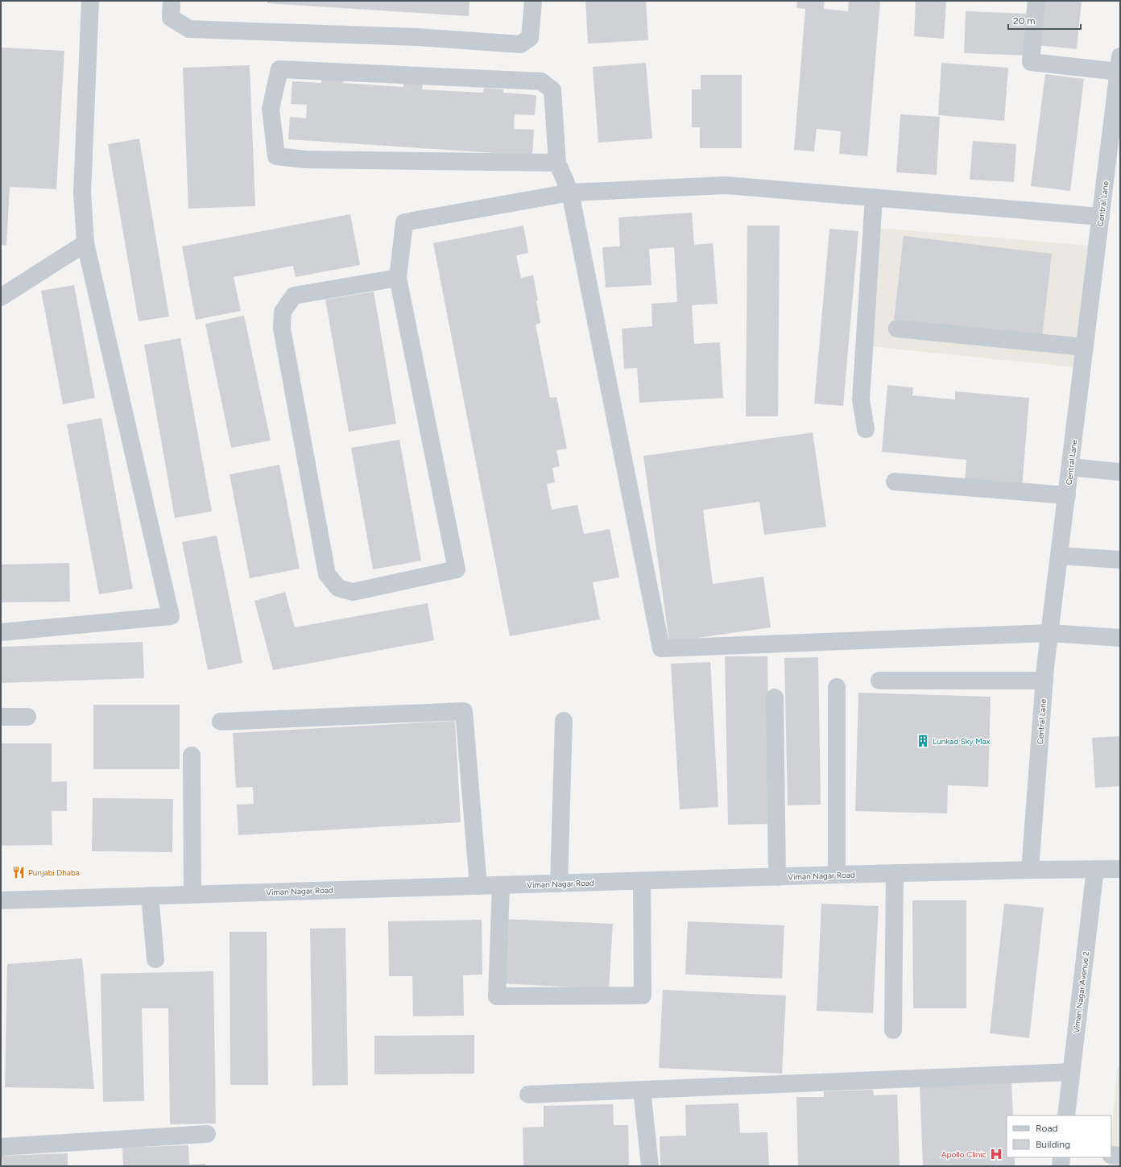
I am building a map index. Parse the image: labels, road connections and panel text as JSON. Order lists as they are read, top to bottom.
{
  "streets": {
    "street": ["Central Lane", "Viman Nagar Road", "Viman Nagar Avenue 2"]
  },
  "crossings": [
    ["Central Lane", "Viman Nagar Road"],
    ["Viman Nagar Road", "Viman Nagar Avenue 2"]
  ],
  "places": {
    "building": ["Lunkad Sky Max"],
    "restaurant": ["Punjabi Dhaba"],
    "hospital": ["Apollo Clinic"]
  },
  "legend": ["Road", "Building"],
  "scale_bar": "20 m"
}
